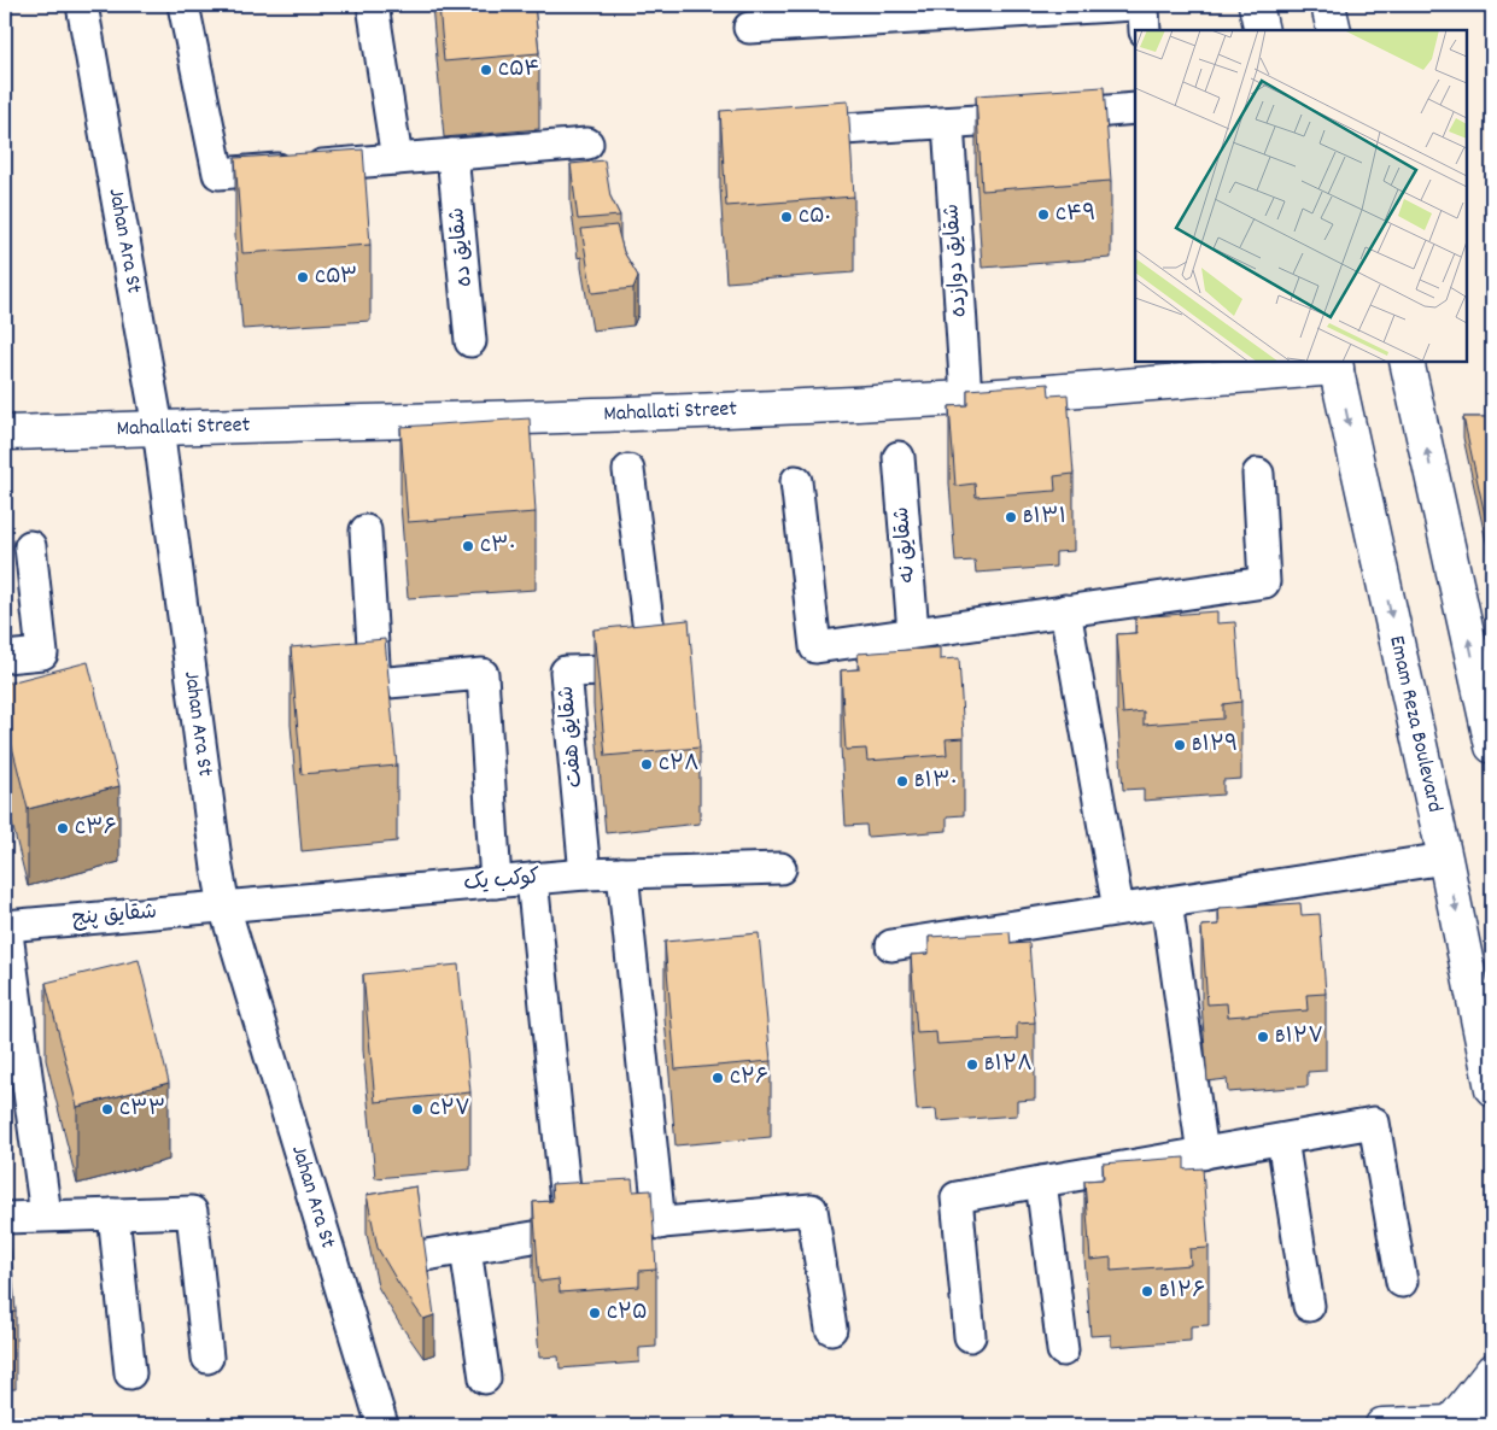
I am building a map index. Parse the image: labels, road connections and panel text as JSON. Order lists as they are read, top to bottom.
{
  "streets": {
    "street": [
      "Jahan Ara St",
      "شقایق ده",
      "شقایق دوازده",
      "Mahallati Street",
      "شقایق نه",
      "Emam Reza Boulevard",
      "شقایق هفت",
      "کوکب یک",
      "شقایق پنج"
    ]
  },
  "crossings": [
    ["Jahan Ara St", "Mahallati Street"],
    ["Jahan Ara St", "کوکب یک"],
    ["Jahan Ara St", "شقایق پنج"],
    ["شقایق دوازده", "Mahallati Street"],
    ["Mahallati Street", "Emam Reza Boulevard"],
    ["شقایق هفت", "کوکب یک"],
    ["کوکب یک", "شقایق پنج"]
  ],
  "places": [
    "C۵۴",
    "C۴۹",
    "C۵۰",
    "C۵۳",
    "B۱۳۱",
    "C۳۰",
    "B۱۲۹",
    "C۲۸",
    "B۱۳۰",
    "C۳۶",
    "B۱۲۷",
    "B۱۲۸",
    "C۲۶",
    "C۳۳",
    "C۲۷",
    "B۱۲۶",
    "C۲۵"
  ]
}
